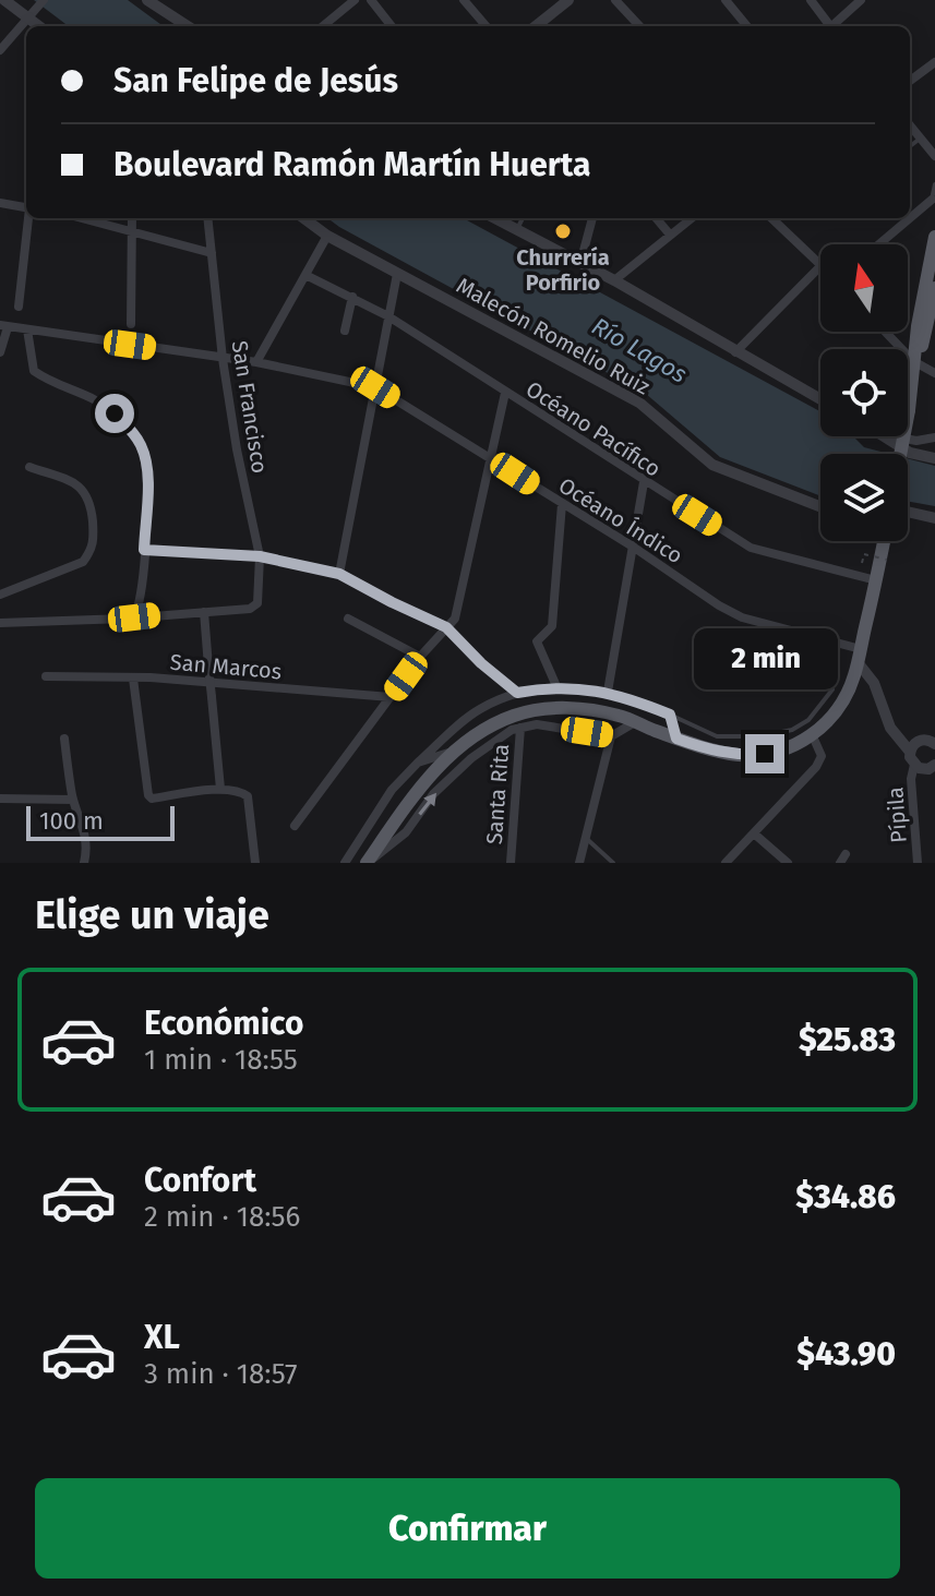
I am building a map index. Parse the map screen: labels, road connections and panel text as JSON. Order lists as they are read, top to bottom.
{
  "streets": {
    "street": [
      "Malecón Romelio Ruiz",
      "San Francisco",
      "Océano Pacífico",
      "Océano Índico",
      "San Marcos",
      "Santa Rita",
      "Pípila"
    ]
  },
  "crossings": [
    ["San Francisco", "Océano Índico"]
  ],
  "water": ["Río Lagos"],
  "places": ["Churrería Porfirio"],
  "scale_bar": "100 m",
  "north": "top",
  "page": {
    "banner": ["San Felipe de Jesús", "Boulevard Ramón Martín Huerta"],
    "bubble": "2 min",
    "scale": "100 m",
    "heading": "Elige un viaje",
    "list": [
      {
        "name": "Económico",
        "note": "1 min · 18:55",
        "value": "$25.83"
      },
      {
        "name": "Confort",
        "note": "2 min · 18:56",
        "value": "$34.86"
      },
      {
        "name": "XL",
        "note": "3 min · 18:57",
        "value": "$43.90"
      }
    ],
    "buttons": "Confirmar"
  }
}
